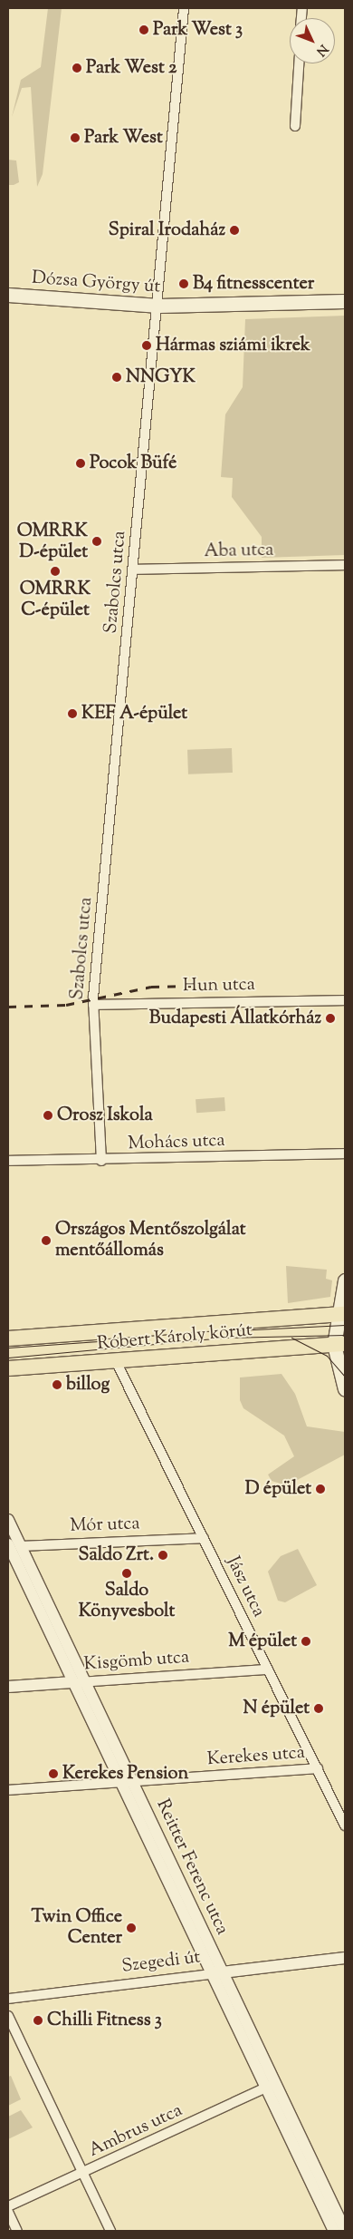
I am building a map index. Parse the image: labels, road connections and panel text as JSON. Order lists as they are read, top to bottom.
{
  "streets": {
    "main road": ["Dózsa György út", "Róbert Károly körút"],
    "street": [
      "Aba utca",
      "Szabolcs utca",
      "Hun utca",
      "Mohács utca",
      "Mór utca",
      "Jász utca",
      "Kisgömb utca",
      "Kerekes utca",
      "Reitter Ferenc utca",
      "Szegedi út",
      "Ambrus utca"
    ]
  },
  "crossings": [
    ["Dózsa György út", "Szabolcs utca"],
    ["Aba utca", "Szabolcs utca"],
    ["Szabolcs utca", "Hun utca"],
    ["Szabolcs utca", "Mohács utca"],
    ["Róbert Károly körút", "Jász utca"],
    ["Mór utca", "Jász utca"],
    ["Mór utca", "Reitter Ferenc utca"],
    ["Jász utca", "Kisgömb utca"],
    ["Jász utca", "Kerekes utca"],
    ["Kisgömb utca", "Reitter Ferenc utca"],
    ["Kerekes utca", "Reitter Ferenc utca"],
    ["Reitter Ferenc utca", "Szegedi út"],
    ["Reitter Ferenc utca", "Ambrus utca"]
  ],
  "places": [
    "Park West 3",
    "Park West 2",
    "Park West",
    "Spiral Irodaház",
    "B4 fitnesscenter",
    "Hármas sziámi ikrek",
    "NNGYK",
    "Pocok Büfé",
    "OMRRK D-épület",
    "OMRRK C-épület",
    "KEF A-épület",
    "Budapesti Állatkórház",
    "Orosz Iskola",
    "Országos Mentőszolgálat mentőállomás",
    "billog",
    "D épület",
    "Saldo Zrt.",
    "Saldo Könyvesbolt",
    "M épület",
    "N épület",
    "Kerekes Pension",
    "Twin Office Center",
    "Chilli Fitness 3"
  ],
  "north": "bottom right"
}
